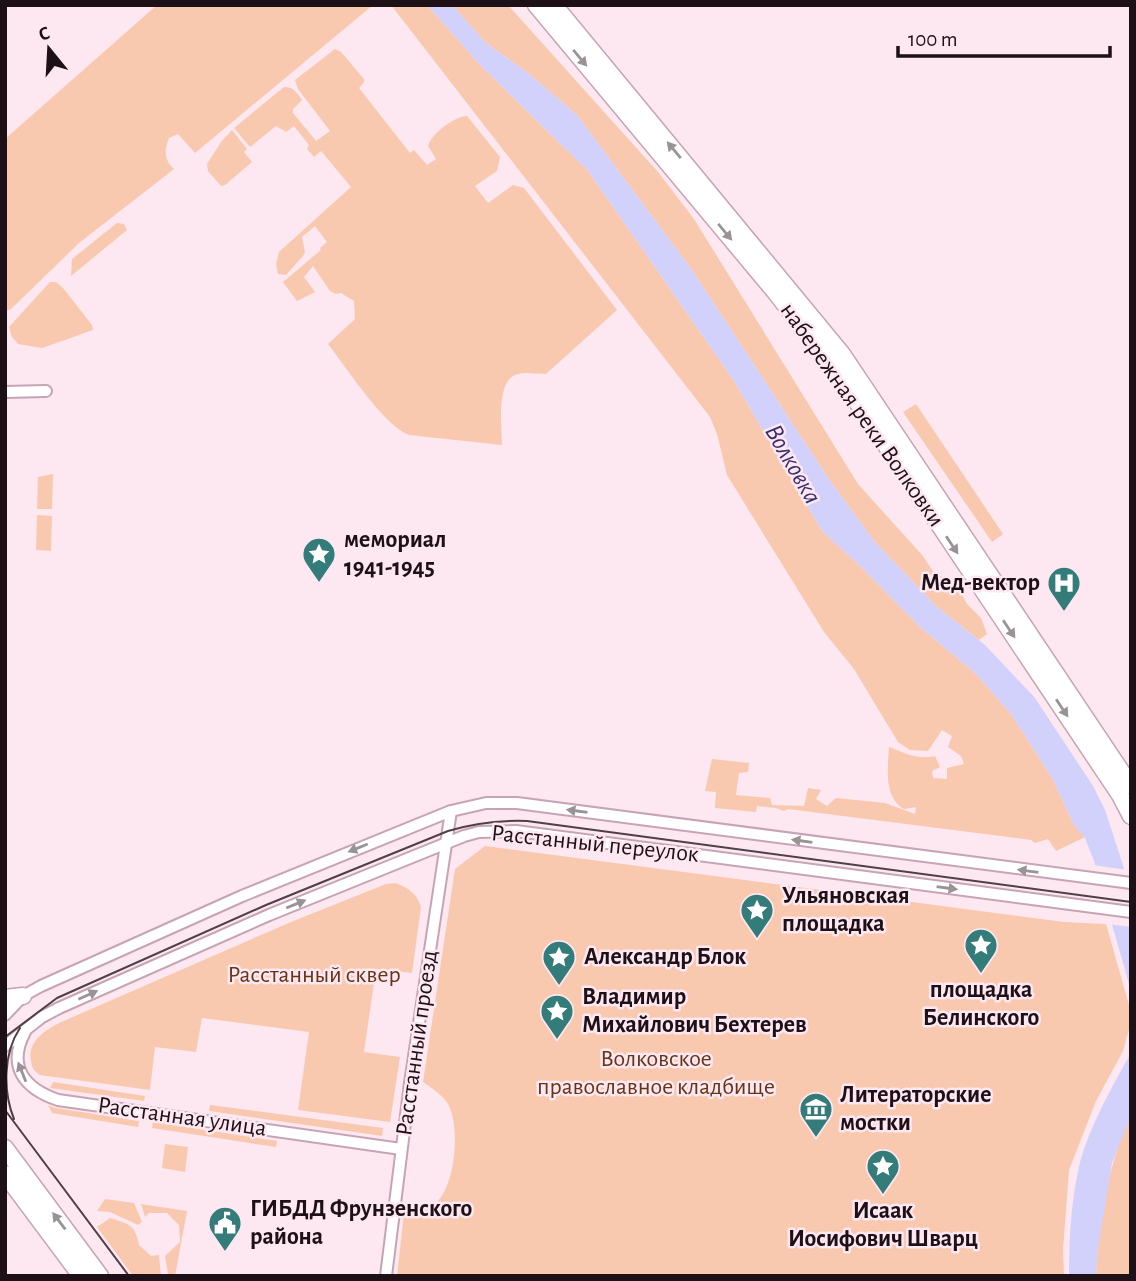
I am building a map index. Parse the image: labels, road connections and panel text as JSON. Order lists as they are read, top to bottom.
{
  "streets": {
    "street": [
      "набережная реки Волковки",
      "Расстанный переулок",
      "Расстанный проезд",
      "Расстанная улица"
    ]
  },
  "crossings": [
    ["Расстанный переулок", "Расстанный проезд"],
    ["Расстанный переулок", "Расстанная улица"],
    ["Расстанный проезд", "Расстанная улица"]
  ],
  "one_way": ["Расстанная улица"],
  "water": ["Волковка"],
  "parks": ["Расстанный сквер", "Волковское православное кладбище"],
  "places": {
    "place": [
      "мемориал 1941-1945",
      "Ульяновская площадка",
      "площадка Белинского",
      "Александр Блок",
      "Владимир Михайлович Бехтерев",
      "Исаак Иосифович Шварц"
    ],
    "hospital": ["Мед-вектор"],
    "museum": ["Литераторские мостки"],
    "public building": ["ГИБДД Фрунзенского района"]
  },
  "scale_bar": "100 m",
  "north": "top"
}
